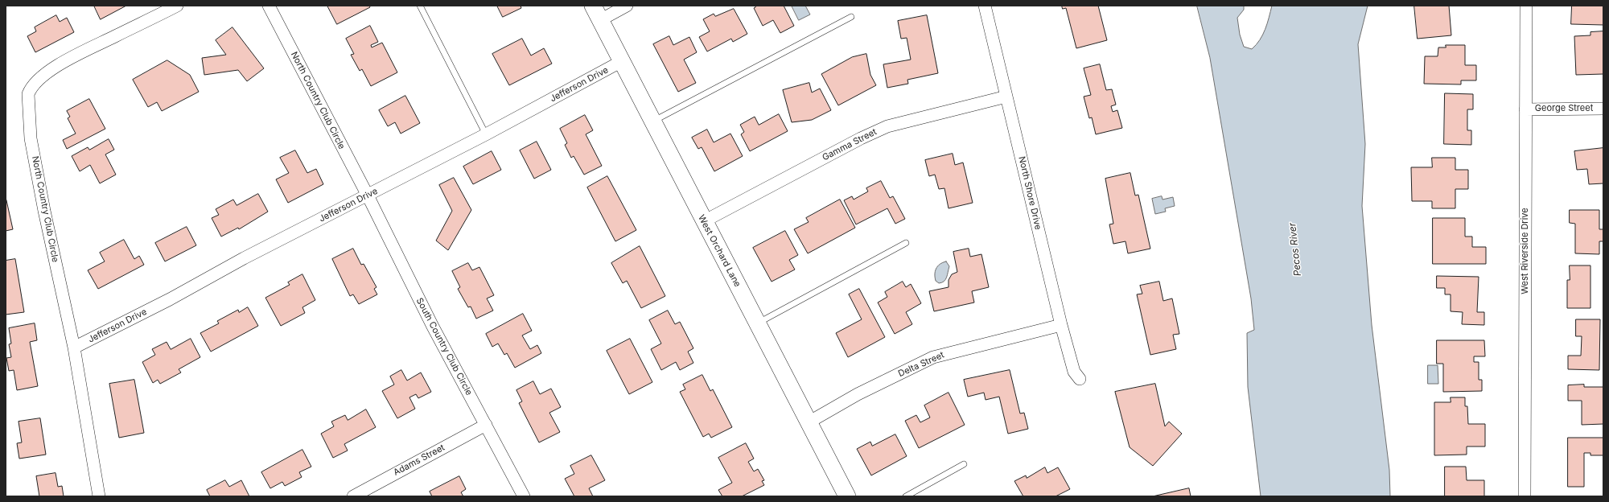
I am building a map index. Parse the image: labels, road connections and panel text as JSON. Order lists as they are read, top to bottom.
{
  "streets": {
    "street": [
      "Jefferson Drive",
      "North Country Club Circle",
      "George Street",
      "Gamma Street",
      "North Shore Drive",
      "West Orchard Lane",
      "West Riverside Drive",
      "South Country Club Circle",
      "Delta Street",
      "Adams Street"
    ]
  },
  "crossings": [
    ["Jefferson Drive", "North Country Club Circle"],
    ["Jefferson Drive", "West Orchard Lane"],
    ["Jefferson Drive", "South Country Club Circle"],
    ["North Country Club Circle", "South Country Club Circle"],
    ["George Street", "West Riverside Drive"],
    ["Gamma Street", "North Shore Drive"],
    ["Gamma Street", "West Orchard Lane"],
    ["North Shore Drive", "Delta Street"],
    ["West Orchard Lane", "Delta Street"],
    ["South Country Club Circle", "Adams Street"]
  ],
  "water": ["Pecos River"]
}
